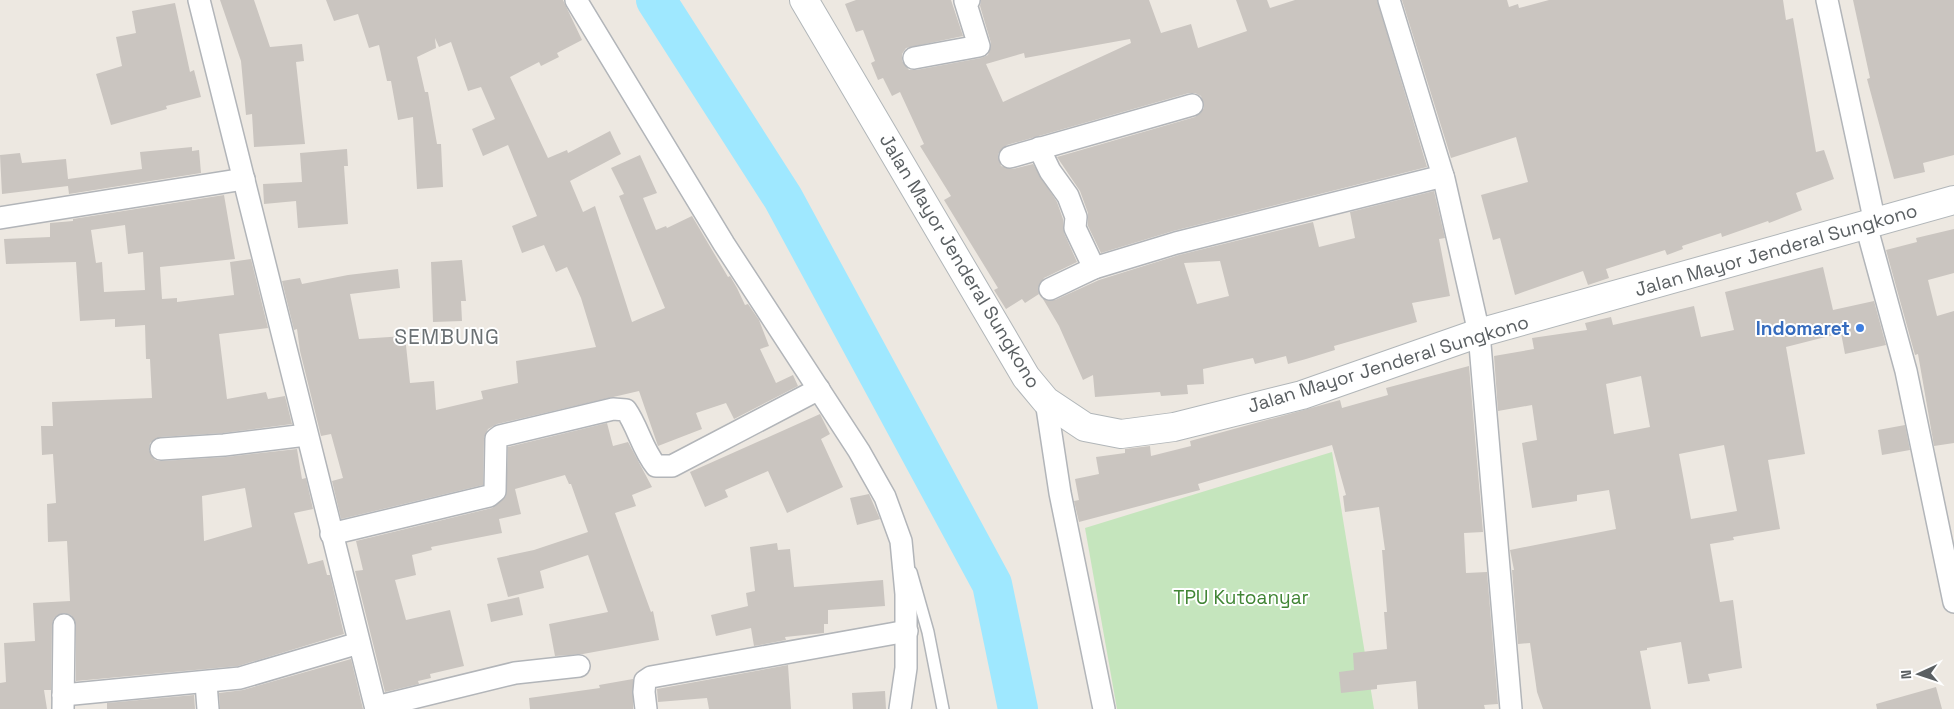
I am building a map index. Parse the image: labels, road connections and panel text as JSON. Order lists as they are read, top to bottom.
{
  "streets": {
    "main road": ["Jalan Mayor Jenderal Sungkono"]
  },
  "districts": ["SEMBUNG"],
  "parks": ["TPU Kutoanyar"],
  "places": ["Indomaret"],
  "north": "left"
}
